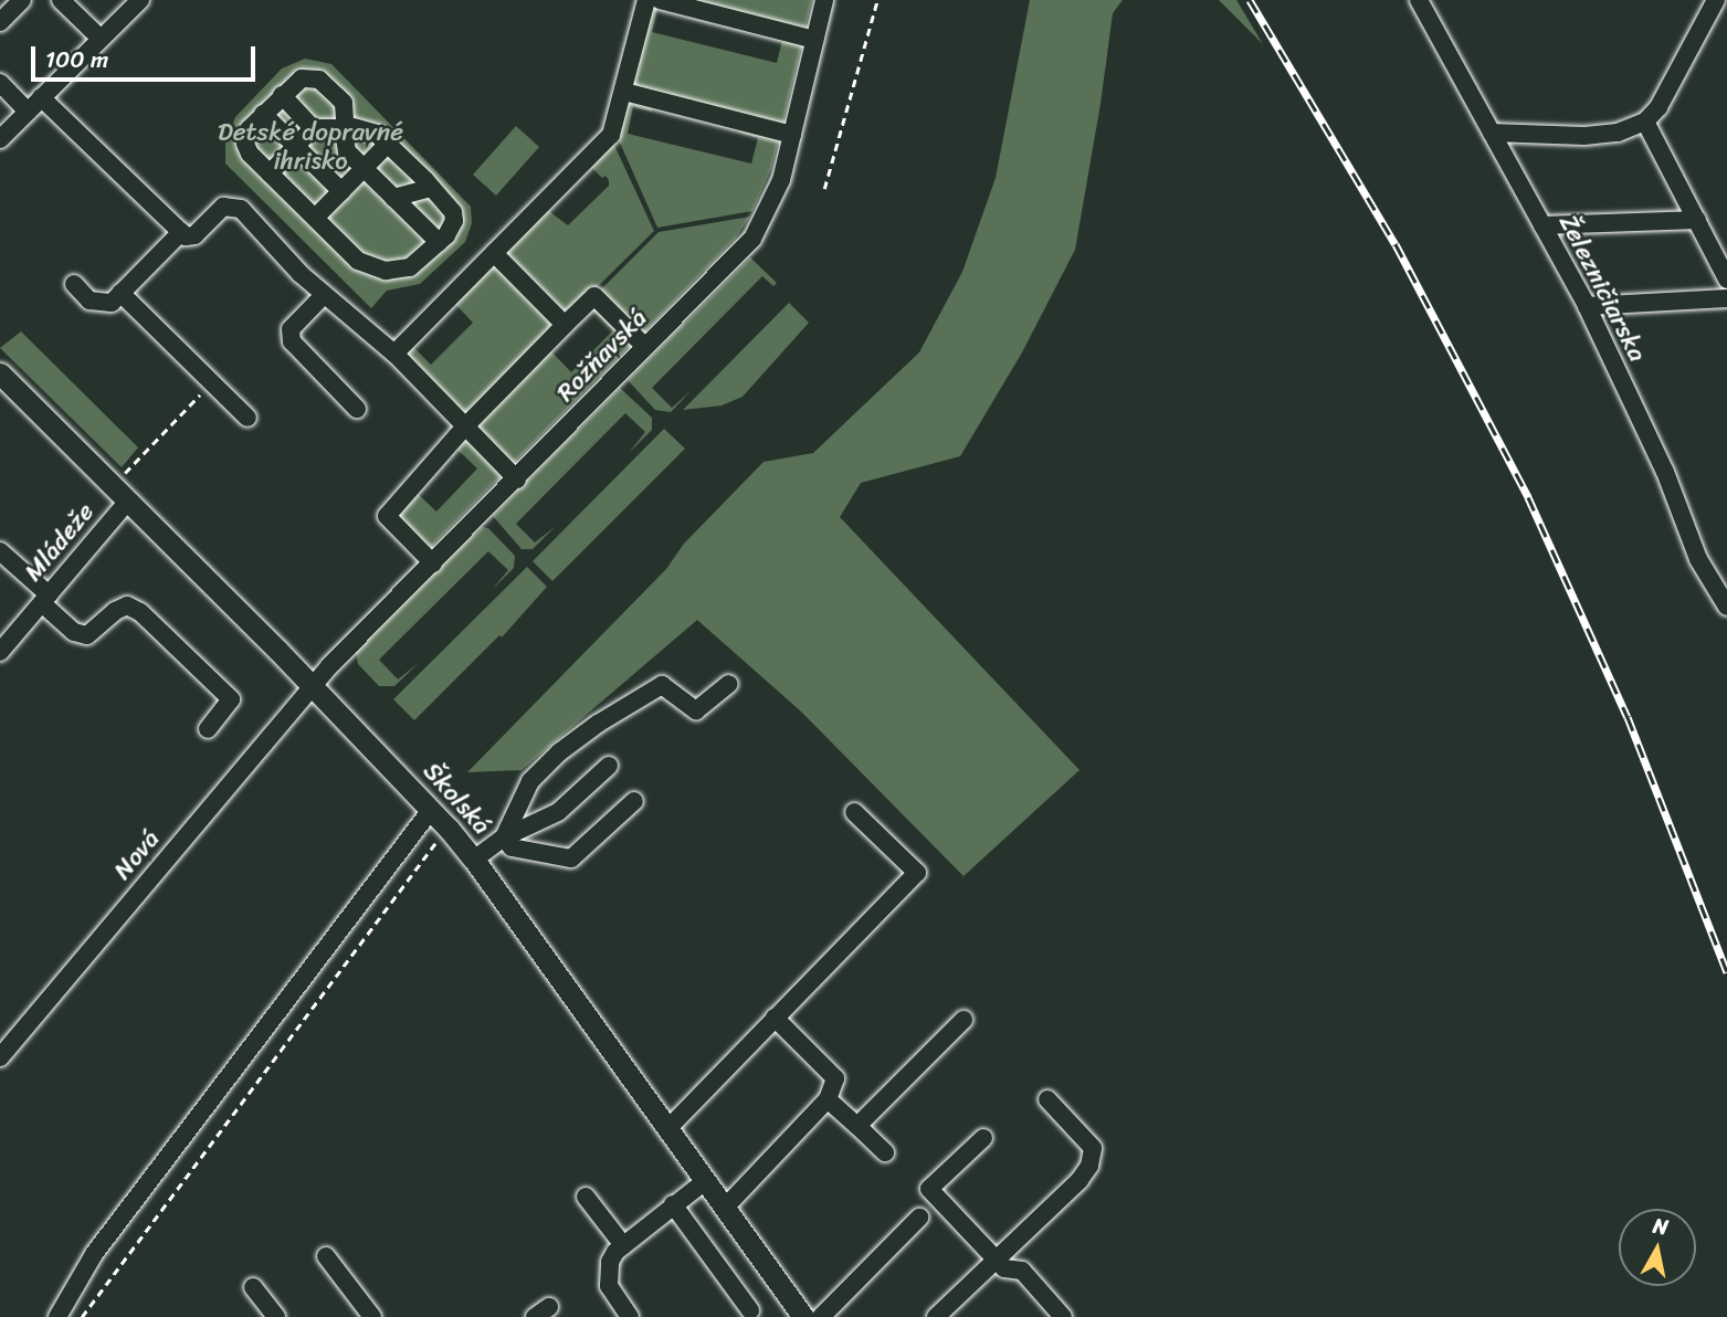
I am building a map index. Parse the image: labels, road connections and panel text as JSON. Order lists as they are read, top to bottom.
{
  "streets": {
    "main road": ["Školská"],
    "street": [
      "Železničiarska",
      "Rožňavská",
      "Mládeže",
      "Nová"
    ]
  },
  "crossings": [
    ["Rožňavská", "Školská"],
    ["Rožňavská", "Nová"],
    ["Mládeže", "Školská"],
    ["Školská", "Nová"]
  ],
  "parks": ["Detské dopravné ihrisko"],
  "scale_bar": "100 m",
  "north": "top"
}
